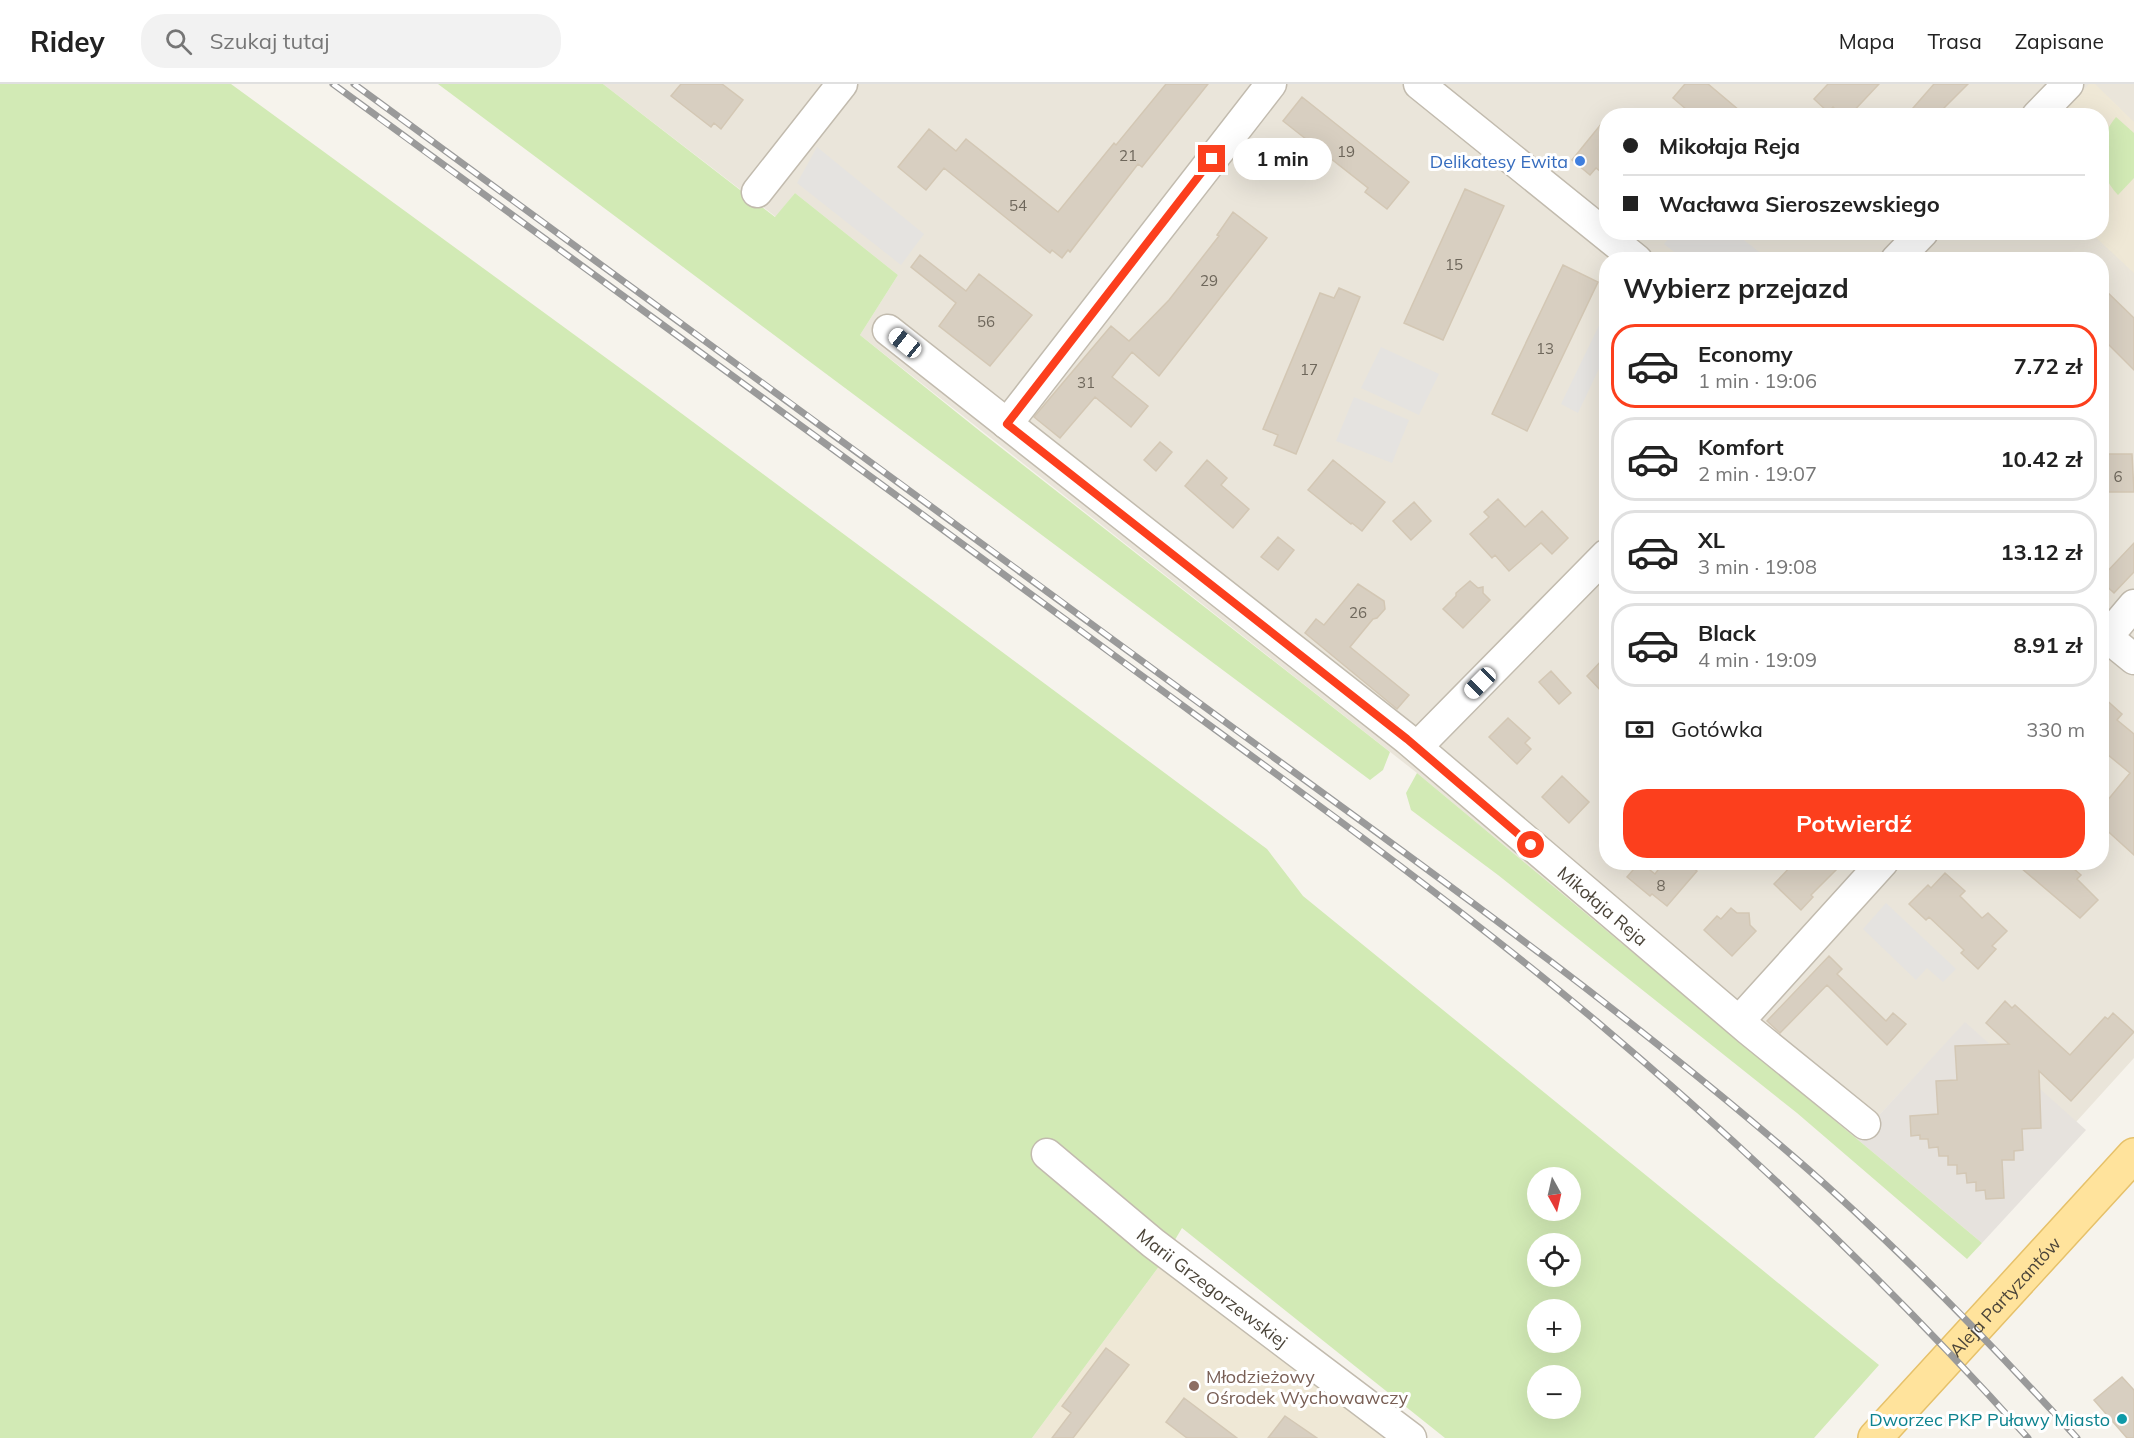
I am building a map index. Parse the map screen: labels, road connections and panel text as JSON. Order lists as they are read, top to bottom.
{
  "streets": {
    "main road": ["Aleja Partyzantów"],
    "street": ["Mikołaja Reja", "Marii Grzegorzewskiej"]
  },
  "places": ["Delikatesy Ewita", "Młodzieżowy Ośrodek Wychowawczy", "Dworzec PKP Puławy Miasto"],
  "house_numbers": [
    "19",
    "21",
    "54",
    "15",
    "29",
    "56",
    "13",
    "17",
    "31",
    "6",
    "26",
    "8"
  ],
  "north": "bottom",
  "page": {
    "header": "Ridey",
    "search": "Szukaj tutaj",
    "nav": ["Mapa", "Trasa", "Zapisane"],
    "banner": ["Mikołaja Reja", "Wacława Sieroszewskiego"],
    "bubble": "1 min",
    "heading": "Wybierz przejazd",
    "list": [
      {
        "name": "Economy",
        "note": "1 min · 19:06",
        "value": "7.72 zł"
      },
      {
        "name": "Komfort",
        "note": "2 min · 19:07",
        "value": "10.42 zł"
      },
      {
        "name": "XL",
        "note": "3 min · 19:08",
        "value": "13.12 zł"
      },
      {
        "name": "Black",
        "note": "4 min · 19:09",
        "value": "8.91 zł"
      }
    ],
    "pay": ["Gotówka", "330 m"],
    "buttons": "Potwierdź",
    "map_buttons": ["+", "−"]
  }
}
